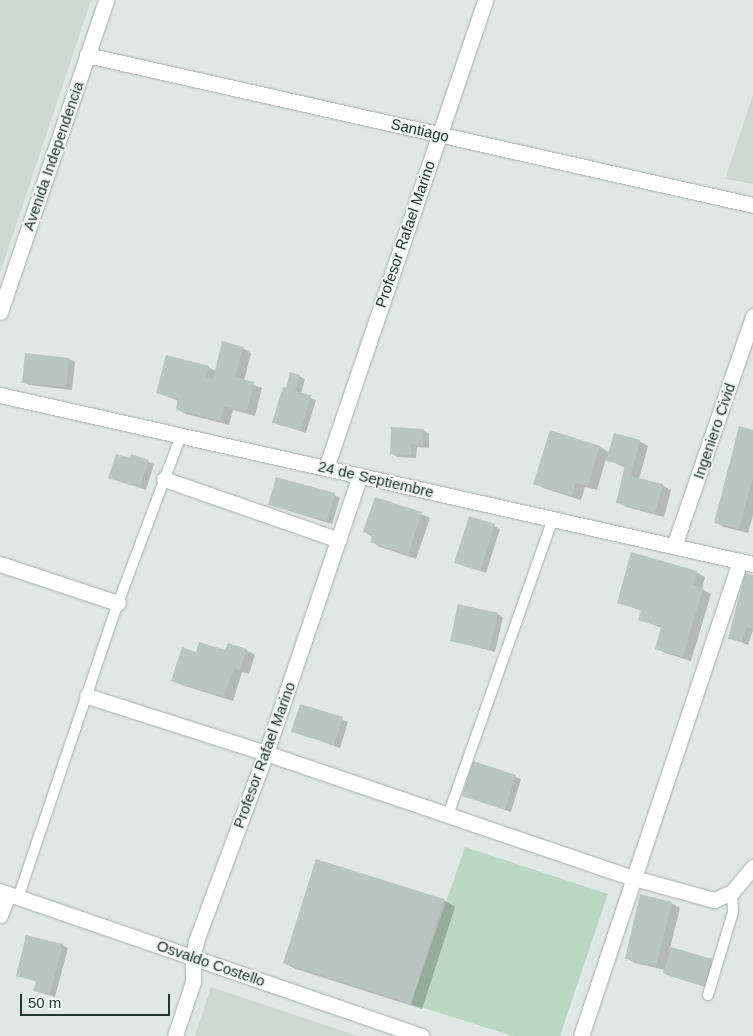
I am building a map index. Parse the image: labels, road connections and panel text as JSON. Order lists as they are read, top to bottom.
{
  "streets": {
    "street": [
      "Santiago",
      "Avenida Independencia",
      "Profesor Rafael Marino",
      "Ingeniero Civid",
      "24 de Septiembre",
      "Osvaldo Costello"
    ]
  },
  "crossings": [
    ["Santiago", "Avenida Independencia"],
    ["Santiago", "Profesor Rafael Marino"],
    ["Profesor Rafael Marino", "24 de Septiembre"],
    ["Profesor Rafael Marino", "Osvaldo Costello"],
    ["Ingeniero Civid", "24 de Septiembre"]
  ],
  "scale_bar": "50 m"
}
